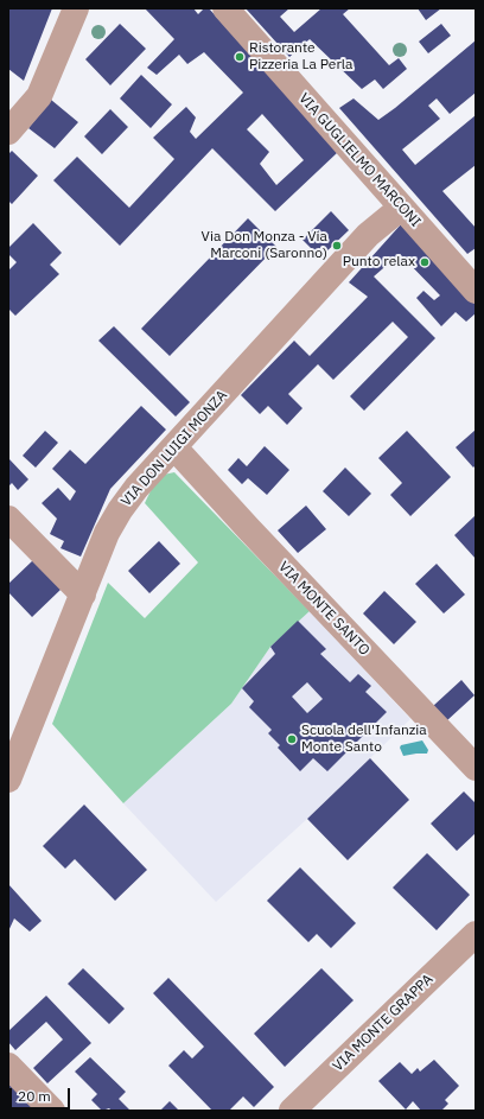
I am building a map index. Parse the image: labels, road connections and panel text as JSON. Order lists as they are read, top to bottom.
{
  "streets": {
    "street": [
      "VIA GUGLIELMO MARCONI",
      "VIA DON LUIGI MONZA",
      "VIA MONTE SANTO",
      "VIA MONTE GRAPPA"
    ]
  },
  "crossings": [
    ["VIA GUGLIELMO MARCONI", "VIA DON LUIGI MONZA"],
    ["VIA DON LUIGI MONZA", "VIA MONTE SANTO"]
  ],
  "places": [
    "Ristorante Pizzeria La Perla",
    "Via Don Monza - Via Marconi (Saronno)",
    "Punto relax",
    "Scuola dell'Infanzia Monte Santo"
  ],
  "scale_bar": "20 m"
}
